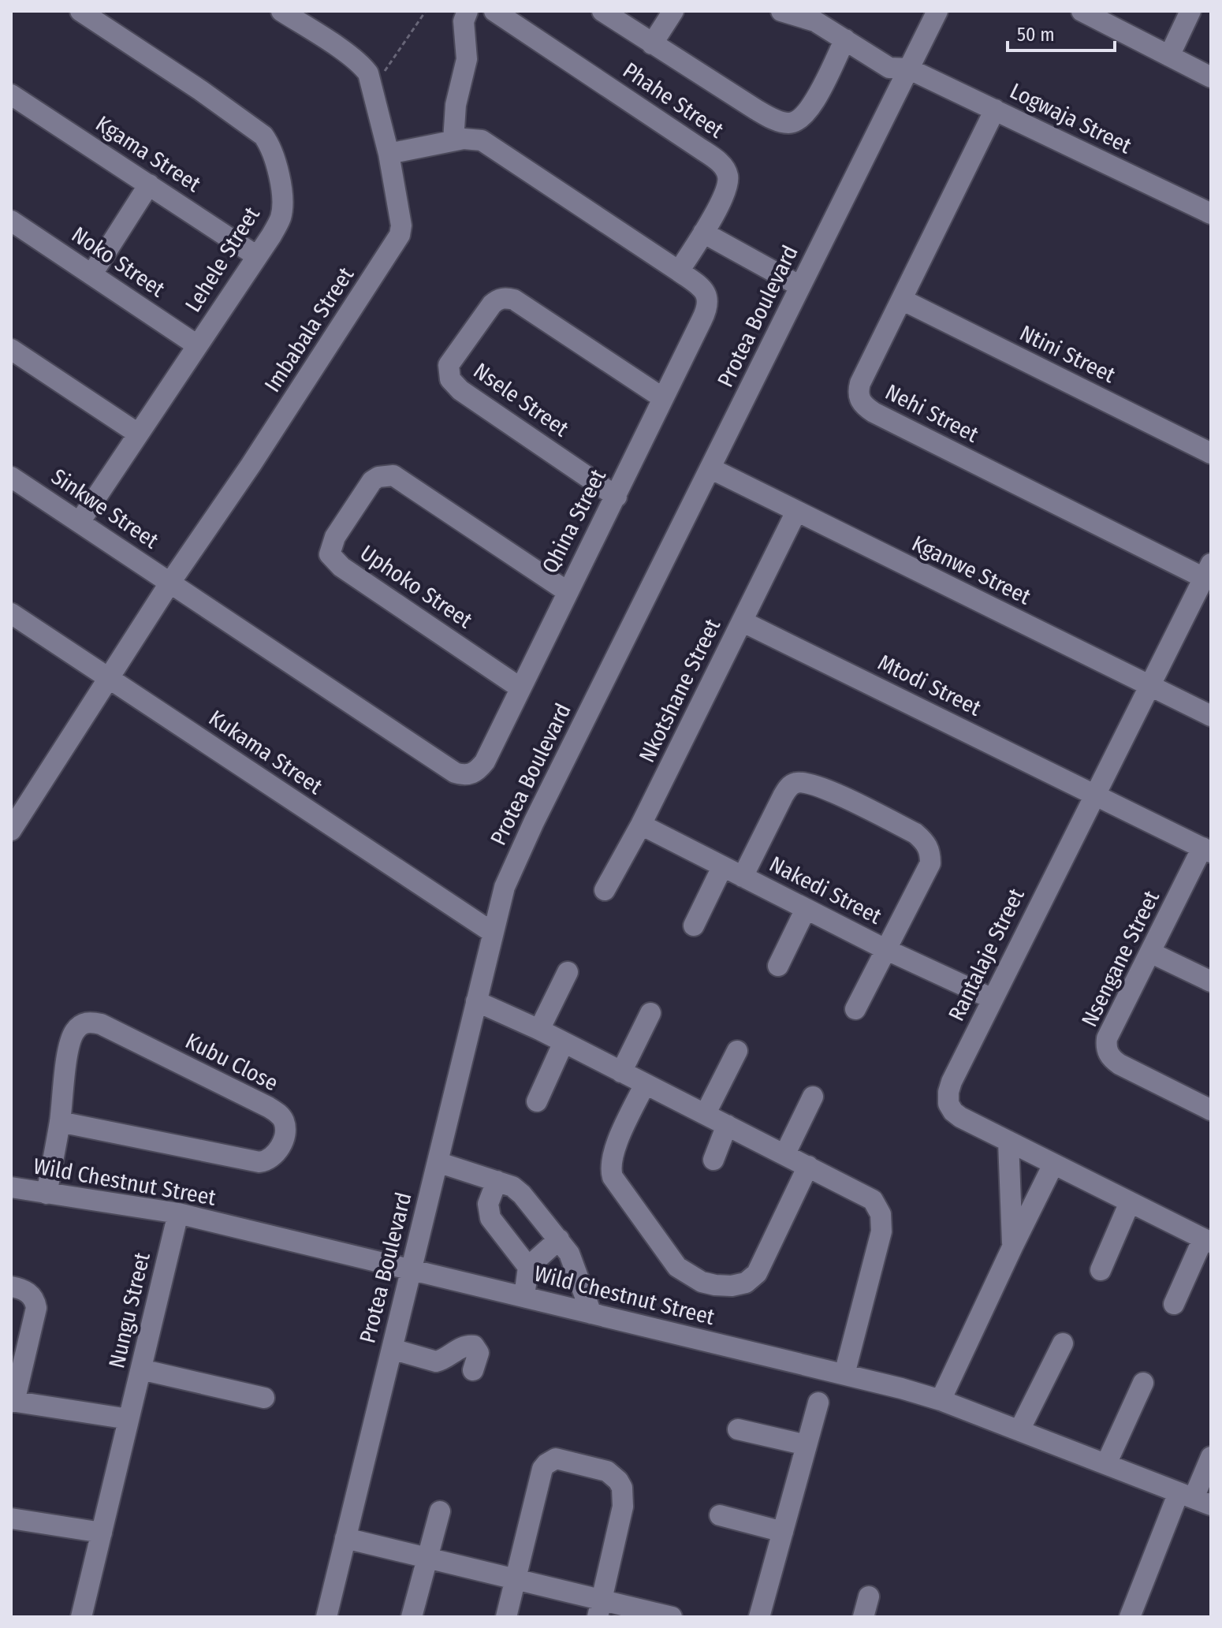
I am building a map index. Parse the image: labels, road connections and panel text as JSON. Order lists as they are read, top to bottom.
{
  "streets": {
    "street": [
      "Phahe Street",
      "Logwaja Street",
      "Kgama Street",
      "Lehele Street",
      "Noko Street",
      "Protea Boulevard",
      "Imbabala Street",
      "Ntini Street",
      "Nsele Street",
      "Nehi Street",
      "Sinkwe Street",
      "Qhina Street",
      "Kganwe Street",
      "Uphoko Street",
      "Mtodi Street",
      "Nkotshane Street",
      "Kukama Street",
      "Nakedi Street",
      "Rantalaje Street",
      "Nsengane Street",
      "Kubu Close",
      "Wild Chestnut Street",
      "Nungu Street"
    ]
  },
  "crossings": [
    ["Phahe Street", "Qhina Street"],
    ["Logwaja Street", "Protea Boulevard"],
    ["Logwaja Street", "Nehi Street"],
    ["Kgama Street", "Lehele Street"],
    ["Lehele Street", "Noko Street"],
    ["Lehele Street", "Sinkwe Street"],
    ["Protea Boulevard", "Kganwe Street"],
    ["Protea Boulevard", "Kukama Street"],
    ["Protea Boulevard", "Wild Chestnut Street"],
    ["Imbabala Street", "Sinkwe Street"],
    ["Imbabala Street", "Qhina Street"],
    ["Imbabala Street", "Kukama Street"],
    ["Ntini Street", "Nehi Street"],
    ["Nsele Street", "Qhina Street"],
    ["Nehi Street", "Rantalaje Street"],
    ["Sinkwe Street", "Qhina Street"],
    ["Qhina Street", "Uphoko Street"],
    ["Kganwe Street", "Nkotshane Street"],
    ["Kganwe Street", "Rantalaje Street"],
    ["Mtodi Street", "Nkotshane Street"],
    ["Mtodi Street", "Rantalaje Street"],
    ["Mtodi Street", "Nsengane Street"],
    ["Nkotshane Street", "Nakedi Street"],
    ["Nakedi Street", "Rantalaje Street"],
    ["Kubu Close", "Wild Chestnut Street"],
    ["Wild Chestnut Street", "Nungu Street"]
  ],
  "scale_bar": "50 m"
}
